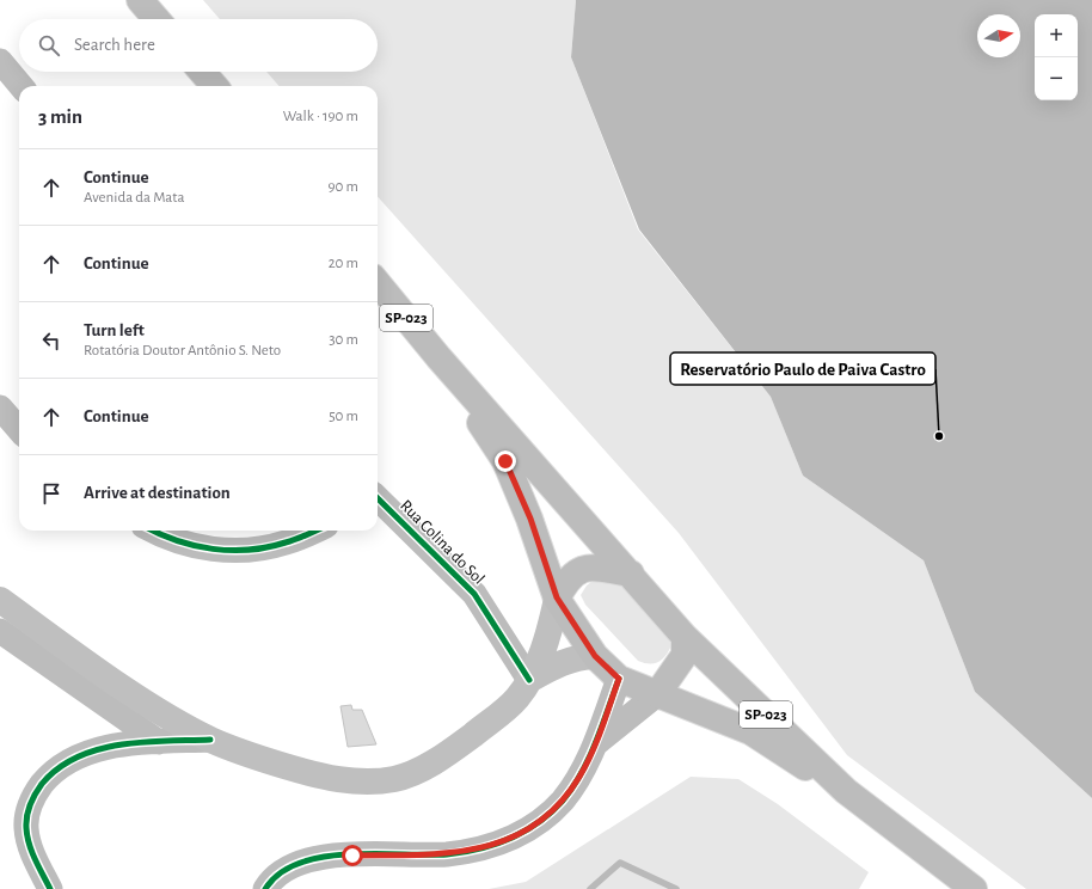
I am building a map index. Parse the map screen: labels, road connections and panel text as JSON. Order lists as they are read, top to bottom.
{
  "streets": {
    "main road": ["SP-023"],
    "street": ["Rua Colina do Sol"]
  },
  "places": ["Reservatório Paulo de Paiva Castro"],
  "north": "right",
  "page": {
    "map_buttons": ["+", "−"],
    "search": "Search here",
    "heading": ["3 min", "Walk · 190 m"],
    "list": [
      ["Continue", "Avenida da Mata", "90 m"],
      ["Continue", "20 m"],
      ["Turn left", "Rotatória Doutor Antônio S. Neto", "30 m"],
      ["Continue", "50 m"],
      "Arrive at destination"
    ]
  }
}
